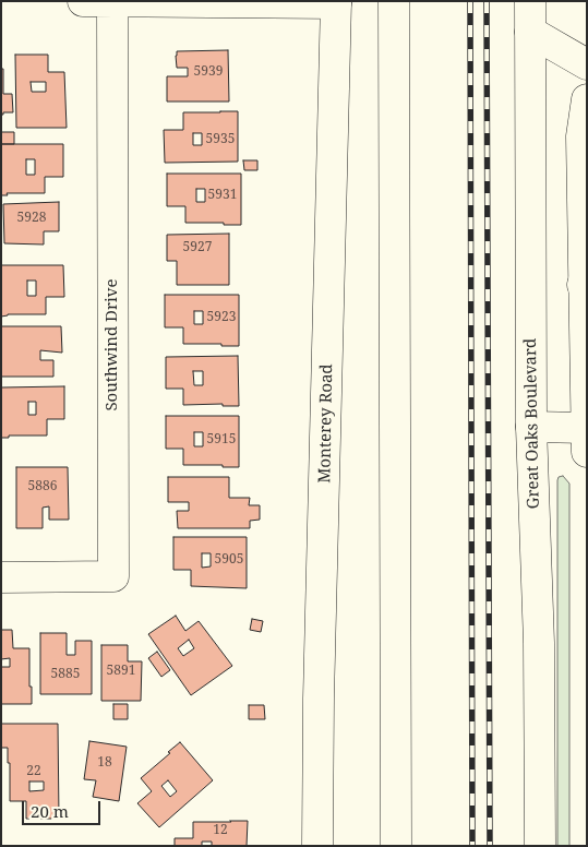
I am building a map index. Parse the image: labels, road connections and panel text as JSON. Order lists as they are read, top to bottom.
{
  "streets": {
    "main road": ["Southwind Drive", "Monterey Road", "Great Oaks Boulevard"]
  },
  "house_numbers": [
    "5939",
    "5935",
    "5931",
    "5928",
    "5927",
    "5923",
    "5915",
    "5886",
    "5905",
    "5891",
    "5885",
    "18",
    "22",
    "12"
  ],
  "scale_bar": "20 m"
}
